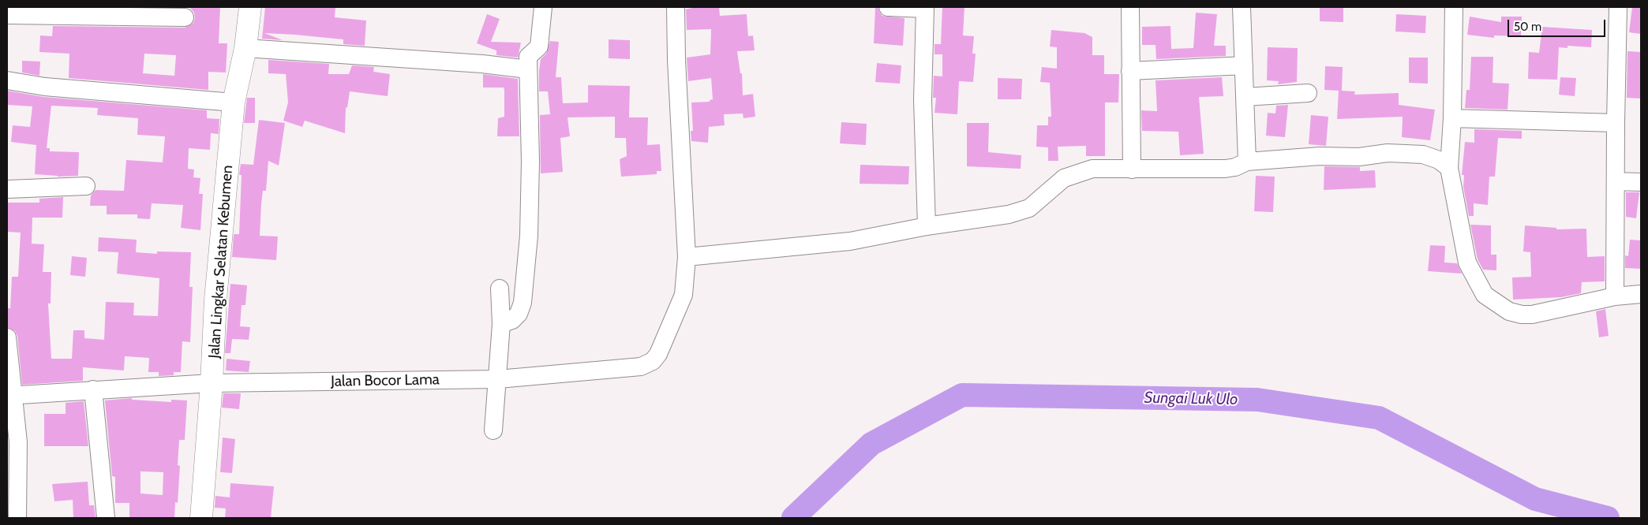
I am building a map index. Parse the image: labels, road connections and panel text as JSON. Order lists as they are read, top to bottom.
{
  "streets": {
    "highway": ["Jalan Lingkar Selatan Kebumen"],
    "street": ["Jalan Bocor Lama"]
  },
  "crossings": [
    ["Jalan Lingkar Selatan Kebumen", "Jalan Bocor Lama"]
  ],
  "water": ["Sungai Luk Ulo"],
  "scale_bar": "50 m"
}
